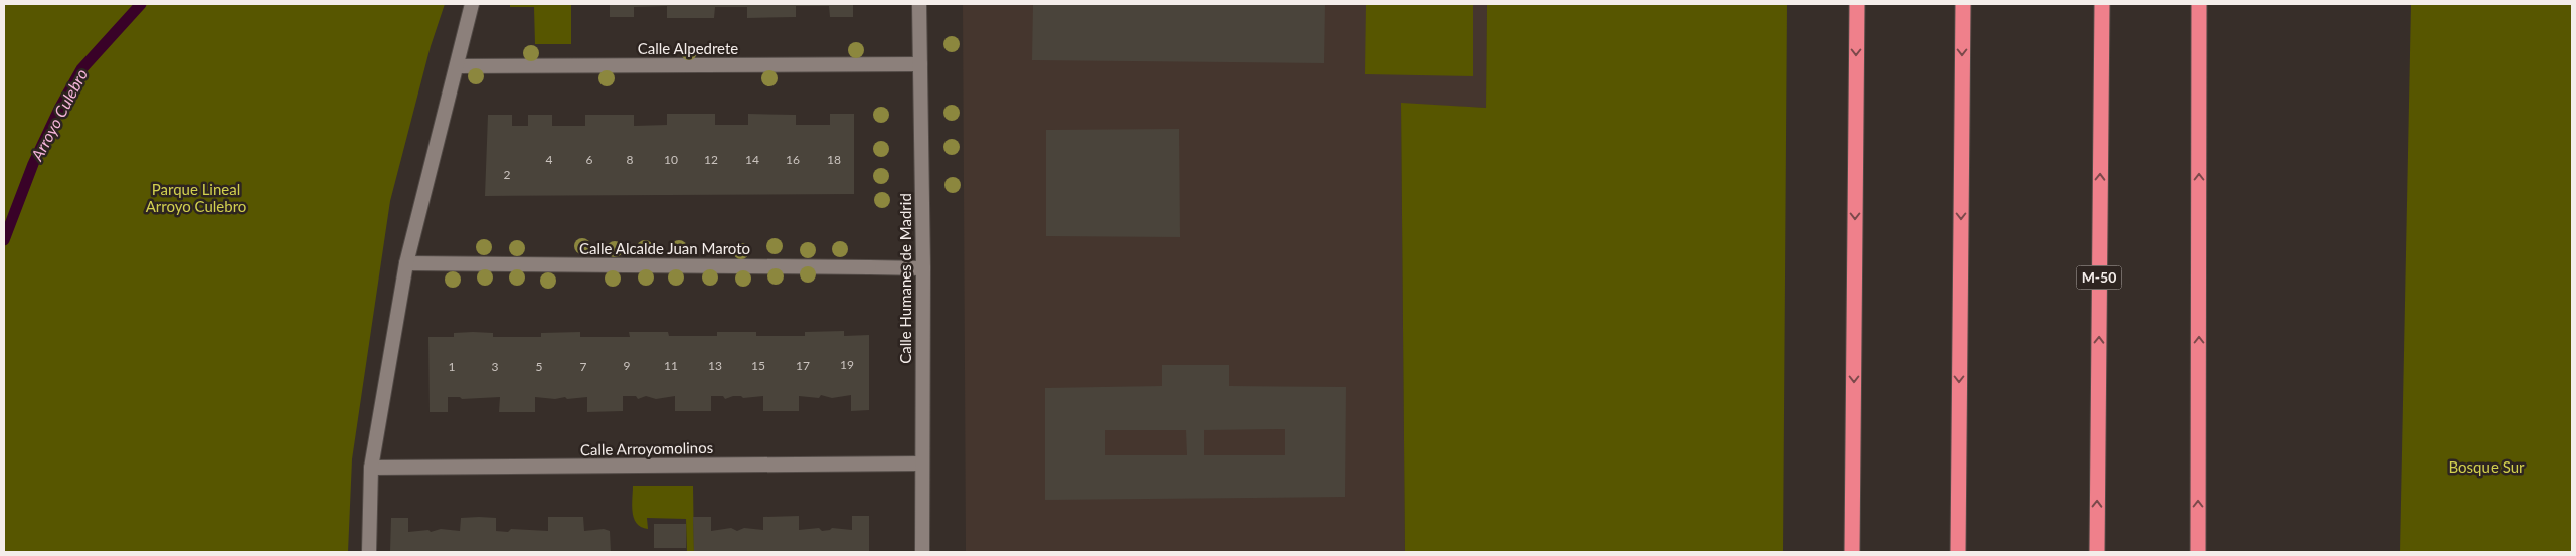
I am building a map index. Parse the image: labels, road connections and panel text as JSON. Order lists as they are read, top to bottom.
{
  "streets": {
    "highway": ["M-50"],
    "street": [
      "Calle Alpedrete",
      "Calle Alcalde Juan Maroto",
      "Calle Humanes de Madrid",
      "Calle Arroyomolinos"
    ]
  },
  "crossings": [
    ["Calle Alpedrete", "Calle Humanes de Madrid"],
    ["Calle Alcalde Juan Maroto", "Calle Humanes de Madrid"],
    ["Calle Humanes de Madrid", "Calle Arroyomolinos"]
  ],
  "water": ["Arroyo Culebro"],
  "parks": ["Parque Lineal Arroyo Culebro", "Bosque Sur"],
  "house_numbers": [
    "4",
    "6",
    "8",
    "10",
    "12",
    "14",
    "16",
    "18",
    "2",
    "19",
    "9",
    "11",
    "13",
    "15",
    "17",
    "1",
    "3",
    "5",
    "7"
  ]
}
